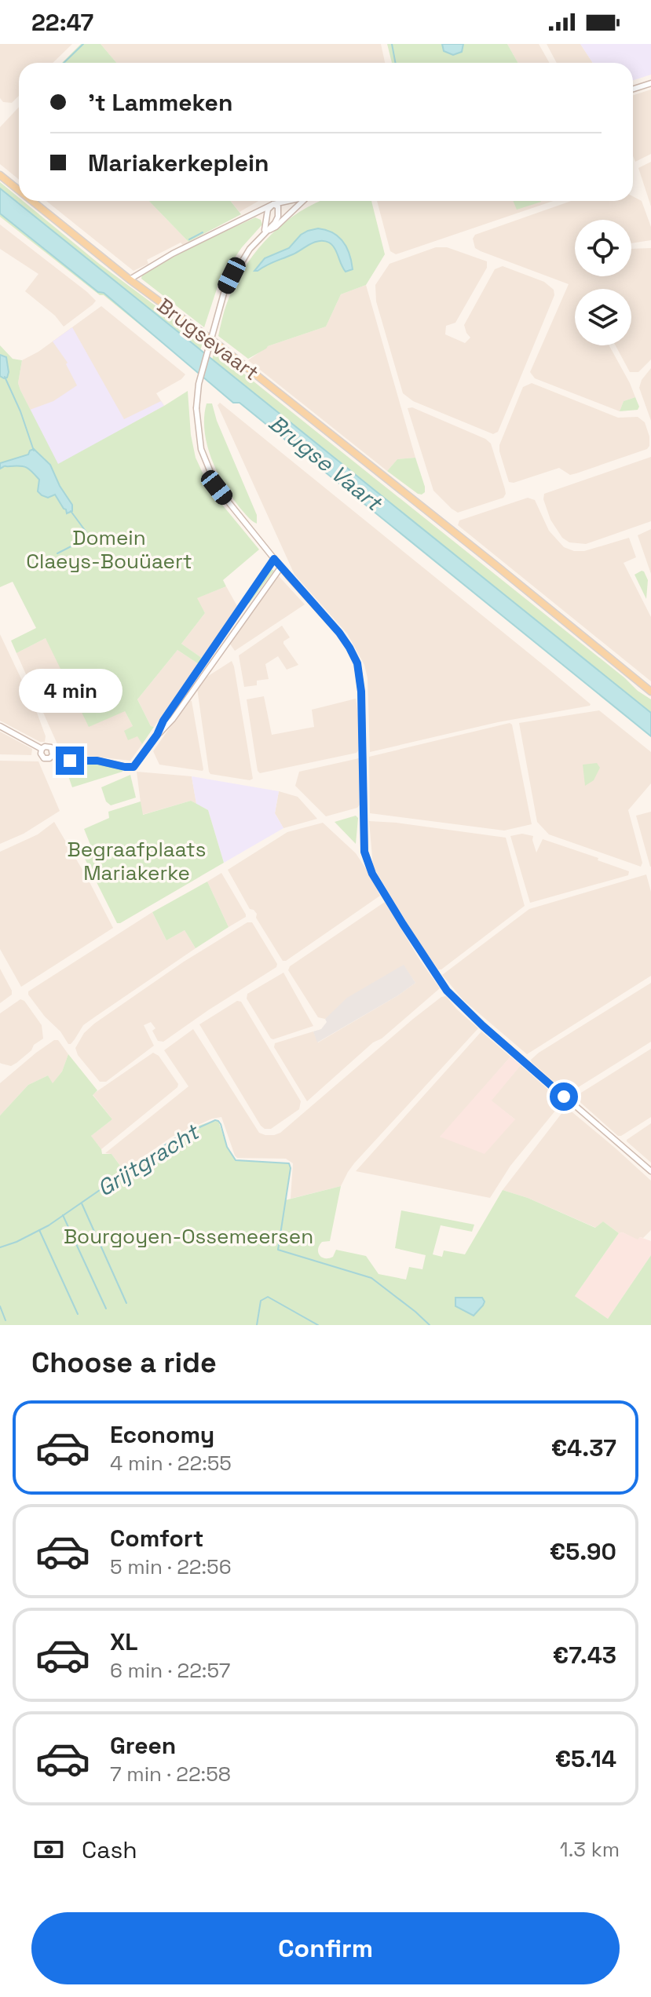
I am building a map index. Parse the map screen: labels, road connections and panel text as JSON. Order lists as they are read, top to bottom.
{
  "streets": {
    "main road": ["Brugsevaart"]
  },
  "water": ["Brugse Vaart", "Grijtgracht"],
  "parks": ["Domein Claeys-Bouüaert", "Begraafplaats Mariakerke", "Bourgoyen-Ossemeersen"],
  "page": {
    "status": "22:47",
    "banner": ["'t Lammeken", "Mariakerkeplein"],
    "bubble": "4 min",
    "heading": "Choose a ride",
    "list": [
      {
        "name": "Economy",
        "note": "4 min · 22:55",
        "value": "€4.37"
      },
      {
        "name": "Comfort",
        "note": "5 min · 22:56",
        "value": "€5.90"
      },
      {
        "name": "XL",
        "note": "6 min · 22:57",
        "value": "€7.43"
      },
      {
        "name": "Green",
        "note": "7 min · 22:58",
        "value": "€5.14"
      }
    ],
    "pay": ["Cash", "1.3 km"],
    "buttons": "Confirm"
  }
}
